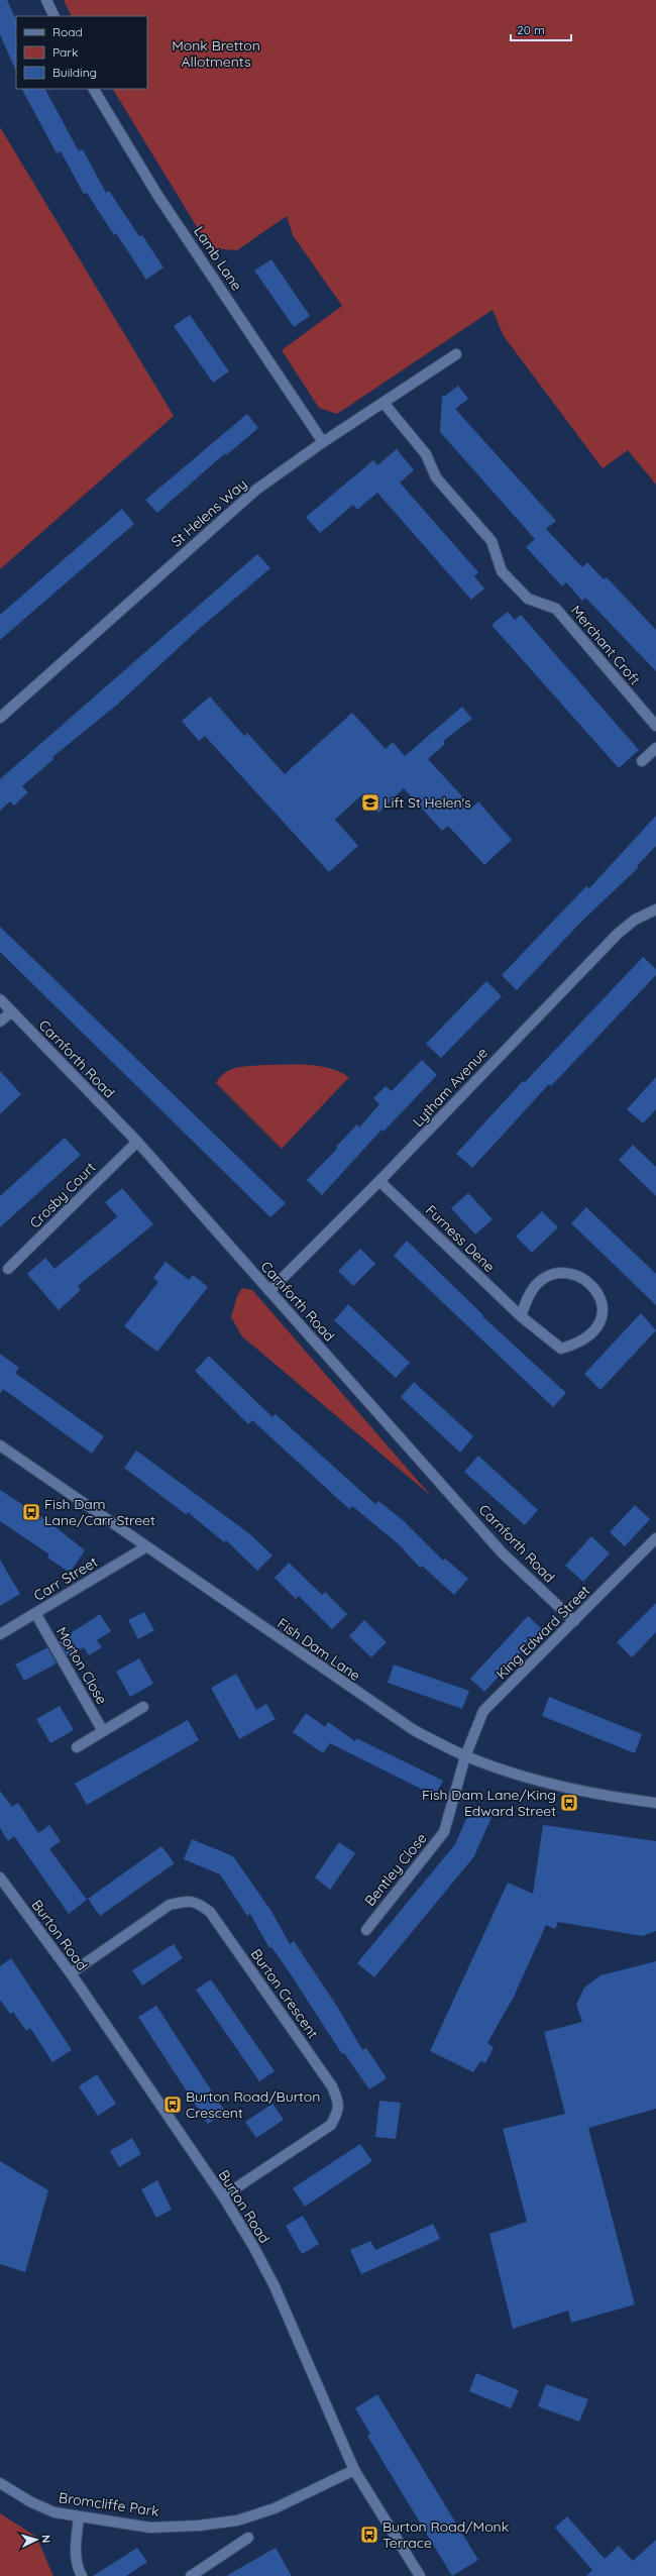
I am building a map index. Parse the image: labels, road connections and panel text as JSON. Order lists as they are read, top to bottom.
{
  "streets": {
    "street": [
      "Lamb Lane",
      "St Helens Way",
      "Merchant Croft",
      "Carnforth Road",
      "Lytham Avenue",
      "Crosby Court",
      "Furness Dene",
      "Carr Street",
      "King Edward Street",
      "Fish Dam Lane",
      "Morton Close",
      "Bentley Close",
      "Burton Road",
      "Burton Crescent",
      "Bromcliffe Park"
    ]
  },
  "crossings": [
    ["Lamb Lane", "St Helens Way"],
    ["St Helens Way", "Merchant Croft"],
    ["Carnforth Road", "Lytham Avenue"],
    ["Carnforth Road", "Crosby Court"],
    ["Carnforth Road", "King Edward Street"],
    ["Lytham Avenue", "Furness Dene"],
    ["Carr Street", "Fish Dam Lane"],
    ["Carr Street", "Morton Close"],
    ["King Edward Street", "Fish Dam Lane"],
    ["King Edward Street", "Bentley Close"],
    ["Fish Dam Lane", "Bentley Close"],
    ["Burton Road", "Burton Crescent"],
    ["Burton Road", "Bromcliffe Park"]
  ],
  "parks": ["Monk Bretton Allotments"],
  "places": {
    "school or university": ["Lift St Helen's"],
    "bus stop": [
      "Fish Dam Lane/Carr Street",
      "Fish Dam Lane/King Edward Street",
      "Burton Road/Burton Crescent",
      "Burton Road/Monk Terrace"
    ]
  },
  "legend": ["Road", "Park", "Building"],
  "scale_bar": "20 m",
  "north": "right"
}
